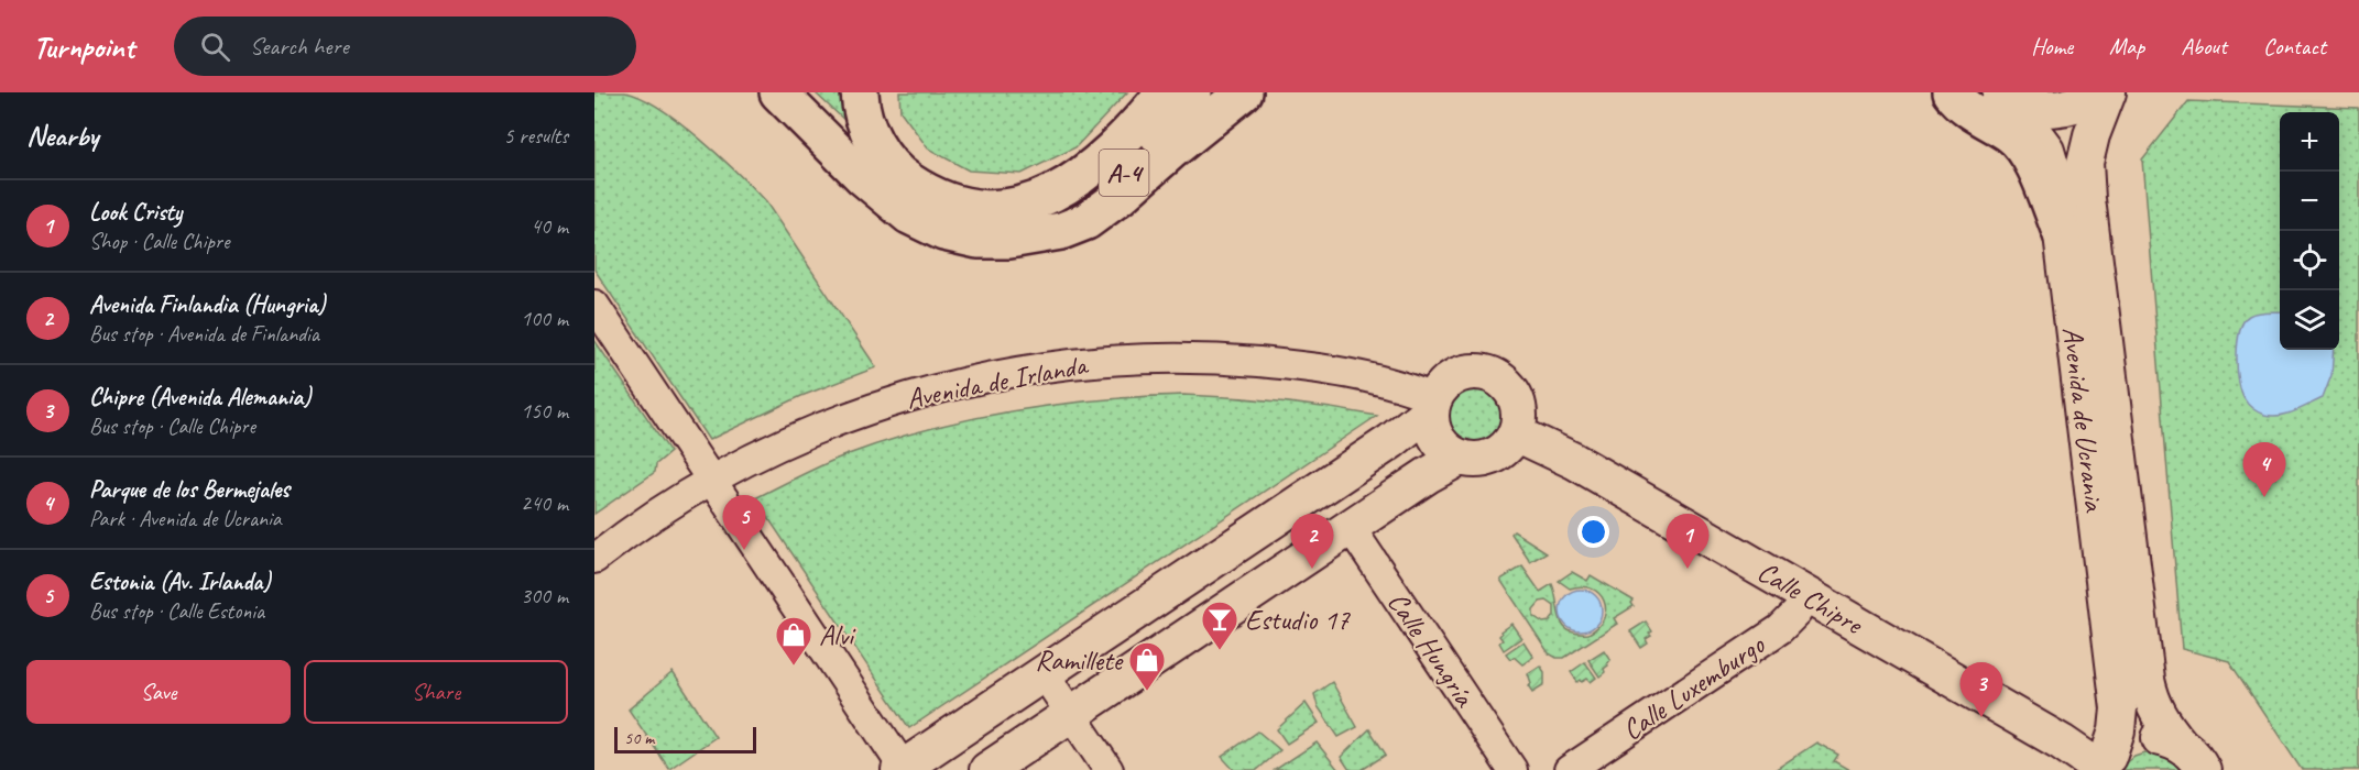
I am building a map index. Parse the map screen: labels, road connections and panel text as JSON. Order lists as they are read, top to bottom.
{
  "streets": {
    "highway": ["A-4"],
    "main road": ["Avenida de Ucrania", "Calle Chipre"],
    "street": ["Avenida de Irlanda", "Calle Hungría", "Calle Luxemburgo"]
  },
  "crossings": [
    ["Avenida de Irlanda", "Calle Chipre"],
    ["Avenida de Ucrania", "Calle Chipre"],
    ["Calle Chipre", "Calle Luxemburgo"]
  ],
  "places": {
    "bar": ["Estudio 17"],
    "shop": ["Alvi", "Ramillete"]
  },
  "scale_bar": "50 m",
  "page": {
    "header": "Turnpoint",
    "search": "Search here",
    "nav": [
      "Home",
      "Map",
      "About",
      "Contact"
    ],
    "heading": ["Nearby", "5 results"],
    "map_buttons": ["+", "−"],
    "list": [
      {
        "mark": "1",
        "name": "Look Cristy",
        "note": "Shop · Calle Chipre",
        "value": "40 m"
      },
      {
        "mark": "2",
        "name": "Avenida Finlandia (Hungria)",
        "note": "Bus stop · Avenida de Finlandia",
        "value": "100 m"
      },
      {
        "mark": "3",
        "name": "Chipre (Avenida Alemania)",
        "note": "Bus stop · Calle Chipre",
        "value": "150 m"
      },
      {
        "mark": "4",
        "name": "Parque de los Bermejales",
        "note": "Park · Avenida de Ucrania",
        "value": "240 m"
      },
      {
        "mark": "5",
        "name": "Estonia (Av. Irlanda)",
        "note": "Bus stop · Calle Estonia",
        "value": "300 m"
      }
    ],
    "pins": [
      "4",
      "5",
      "1",
      "2",
      "3"
    ],
    "buttons": ["Save", "Share"],
    "scale": "50 m"
  }
}
